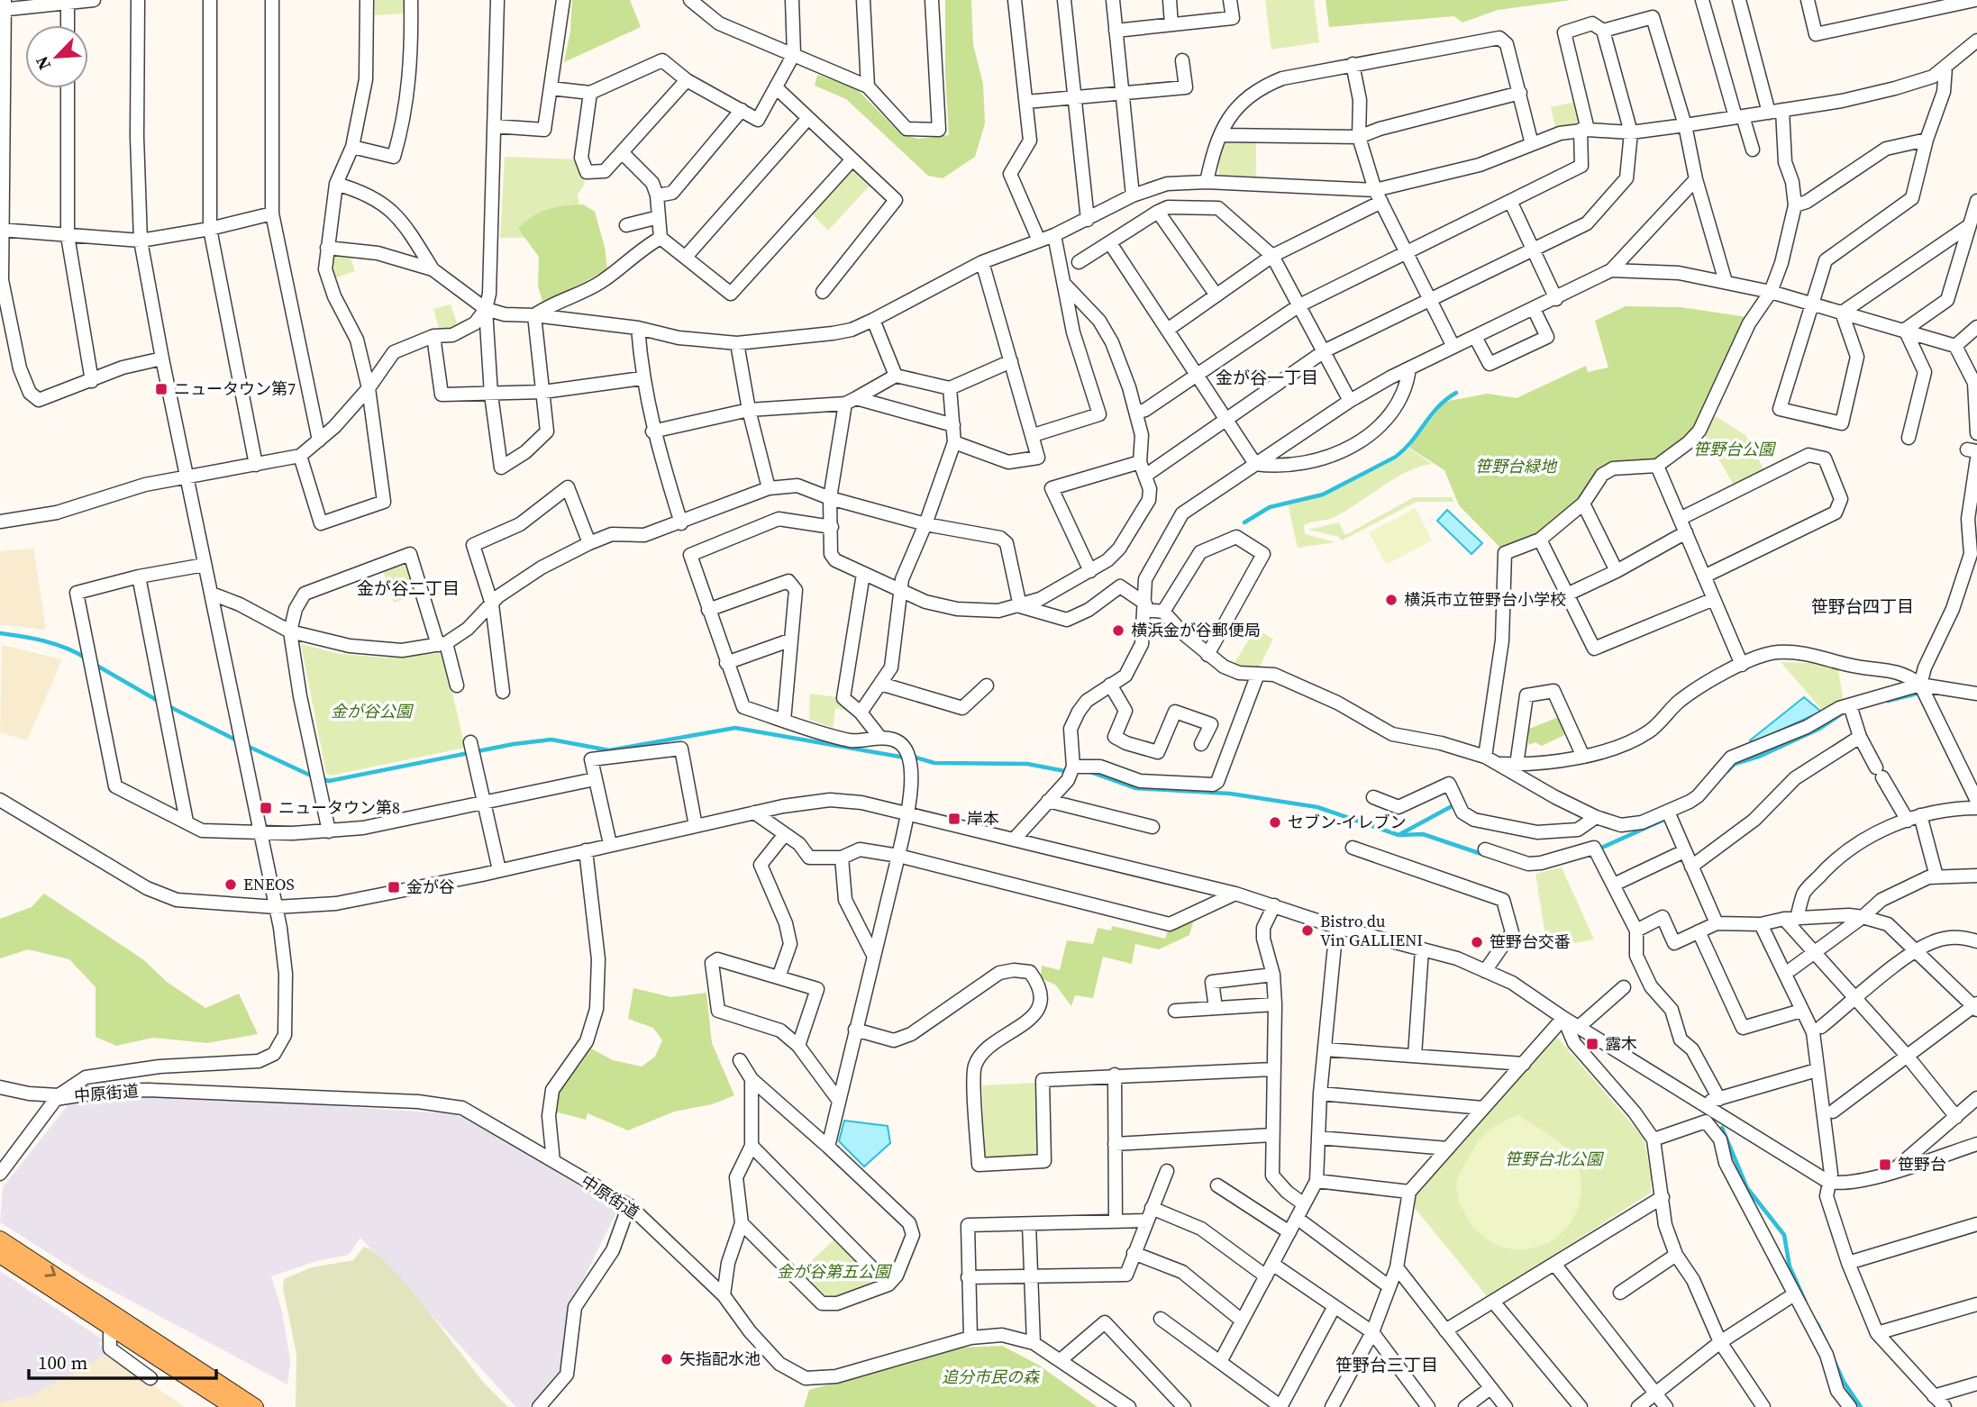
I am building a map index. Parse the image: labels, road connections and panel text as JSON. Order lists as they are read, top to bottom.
{
  "streets": {
    "street": ["中原街道"]
  },
  "districts": [
    "金が谷一丁目",
    "金が谷二丁目",
    "笹野台四丁目",
    "笹野台三丁目"
  ],
  "parks": [
    "笹野台公園",
    "笹野台緑地",
    "金が谷公園",
    "笹野台北公園",
    "金が谷第五公園",
    "追分市民の森"
  ],
  "places": {
    "transit": [
      "ニュータウン第7",
      "ニュータウン第8",
      "岸本",
      "金が谷",
      "露木",
      "笹野台"
    ],
    "other": [
      "横浜市立笹野台小学校",
      "横浜金が谷郵便局",
      "セブン-イレブン",
      "ENEOS",
      "Bistro du Vin GALLIENI",
      "笹野台交番",
      "矢指配水池"
    ]
  },
  "scale_bar": "100 m",
  "north": "bottom left"
}
